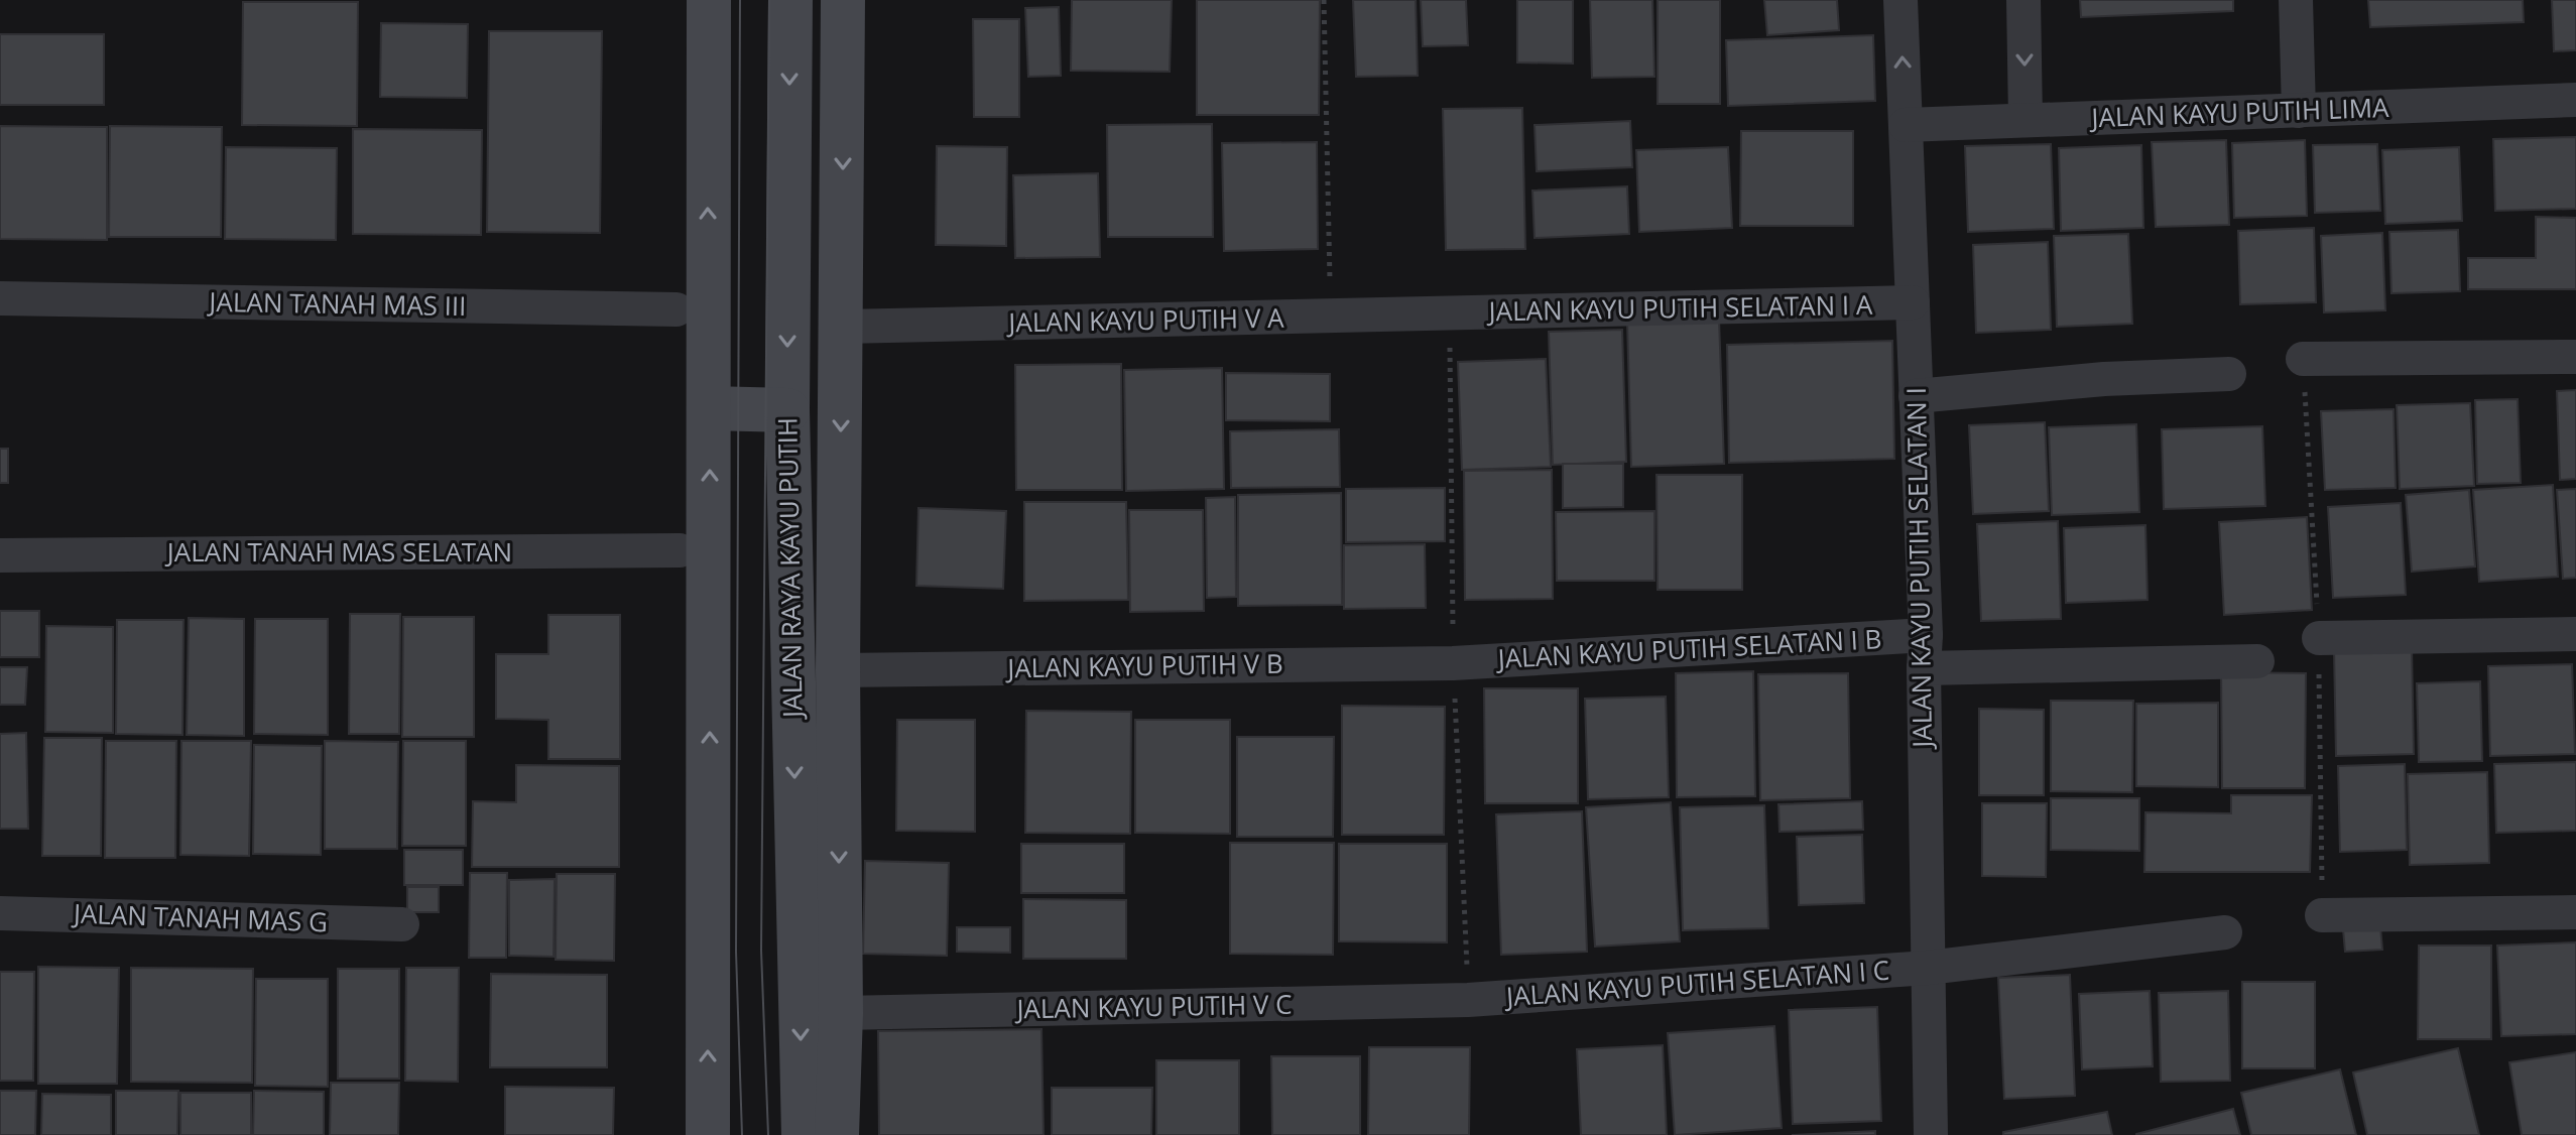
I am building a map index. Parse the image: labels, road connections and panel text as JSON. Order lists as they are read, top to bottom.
{
  "streets": {
    "main road": ["JALAN RAYA KAYU PUTIH"],
    "street": [
      "JALAN KAYU PUTIH LIMA",
      "JALAN TANAH MAS III",
      "JALAN KAYU PUTIH SELATAN I A",
      "JALAN KAYU PUTIH V A",
      "JALAN TANAH MAS SELATAN",
      "JALAN KAYU PUTIH SELATAN I",
      "JALAN KAYU PUTIH SELATAN I B",
      "JALAN KAYU PUTIH V B",
      "JALAN TANAH MAS G",
      "JALAN KAYU PUTIH SELATAN I C",
      "JALAN KAYU PUTIH V C"
    ]
  },
  "crossings": [
    ["JALAN KAYU PUTIH LIMA", "JALAN KAYU PUTIH SELATAN I"],
    ["JALAN KAYU PUTIH SELATAN I A", "JALAN KAYU PUTIH V A"],
    ["JALAN KAYU PUTIH SELATAN I A", "JALAN KAYU PUTIH SELATAN I"],
    ["JALAN KAYU PUTIH V A", "JALAN RAYA KAYU PUTIH"],
    ["JALAN RAYA KAYU PUTIH", "JALAN KAYU PUTIH V B"],
    ["JALAN RAYA KAYU PUTIH", "JALAN KAYU PUTIH V C"],
    ["JALAN KAYU PUTIH SELATAN I", "JALAN KAYU PUTIH SELATAN I B"],
    ["JALAN KAYU PUTIH SELATAN I", "JALAN KAYU PUTIH SELATAN I C"],
    ["JALAN KAYU PUTIH SELATAN I B", "JALAN KAYU PUTIH V B"],
    ["JALAN KAYU PUTIH SELATAN I C", "JALAN KAYU PUTIH V C"]
  ]
}
